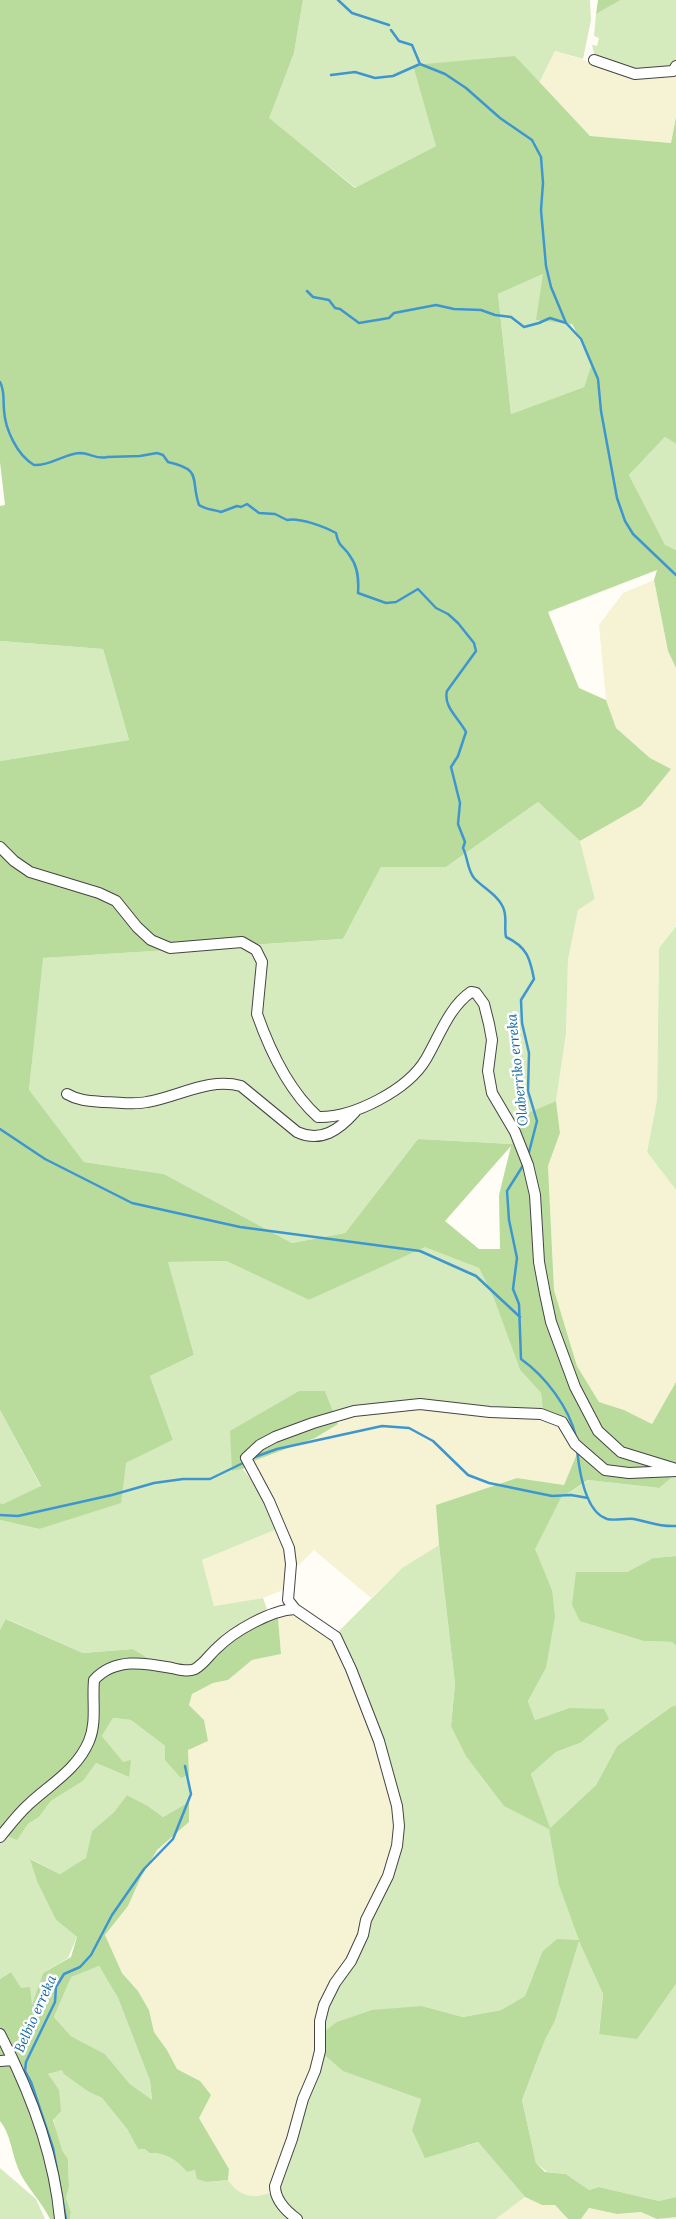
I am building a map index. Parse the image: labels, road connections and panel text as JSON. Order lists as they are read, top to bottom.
{
  "water": ["Olaberriko erreka", "Belbio erreka"]
}
